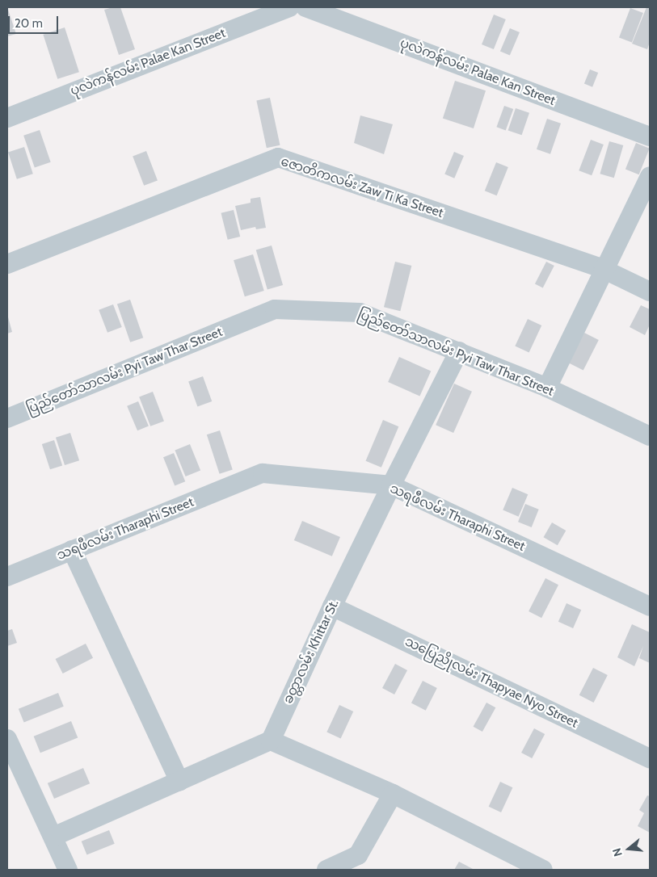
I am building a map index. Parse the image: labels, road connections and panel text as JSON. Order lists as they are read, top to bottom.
{
  "streets": {
    "street": [
      "ပုလဲကန်လမ်း Palae Kan Street",
      "ဇောတိကလမ်း Zaw Ti Ka Street",
      "ပြည်တော်သာလမ်း Pyi Taw Thar Street",
      "သရဖီလမ်း Tharaphi Street",
      "ခတ္တာလမ်း Khittar St.",
      "သပြေညိုလမ်း Thapyae Nyo Street"
    ]
  },
  "crossings": [
    ["ပြည်တော်သာလမ်း Pyi Taw Thar Street", "ခတ္တာလမ်း Khittar St."],
    ["သရဖီလမ်း Tharaphi Street", "ခတ္တာလမ်း Khittar St."],
    ["ခတ္တာလမ်း Khittar St.", "သပြေညိုလမ်း Thapyae Nyo Street"]
  ],
  "scale_bar": "20 m",
  "north": "left"
}
